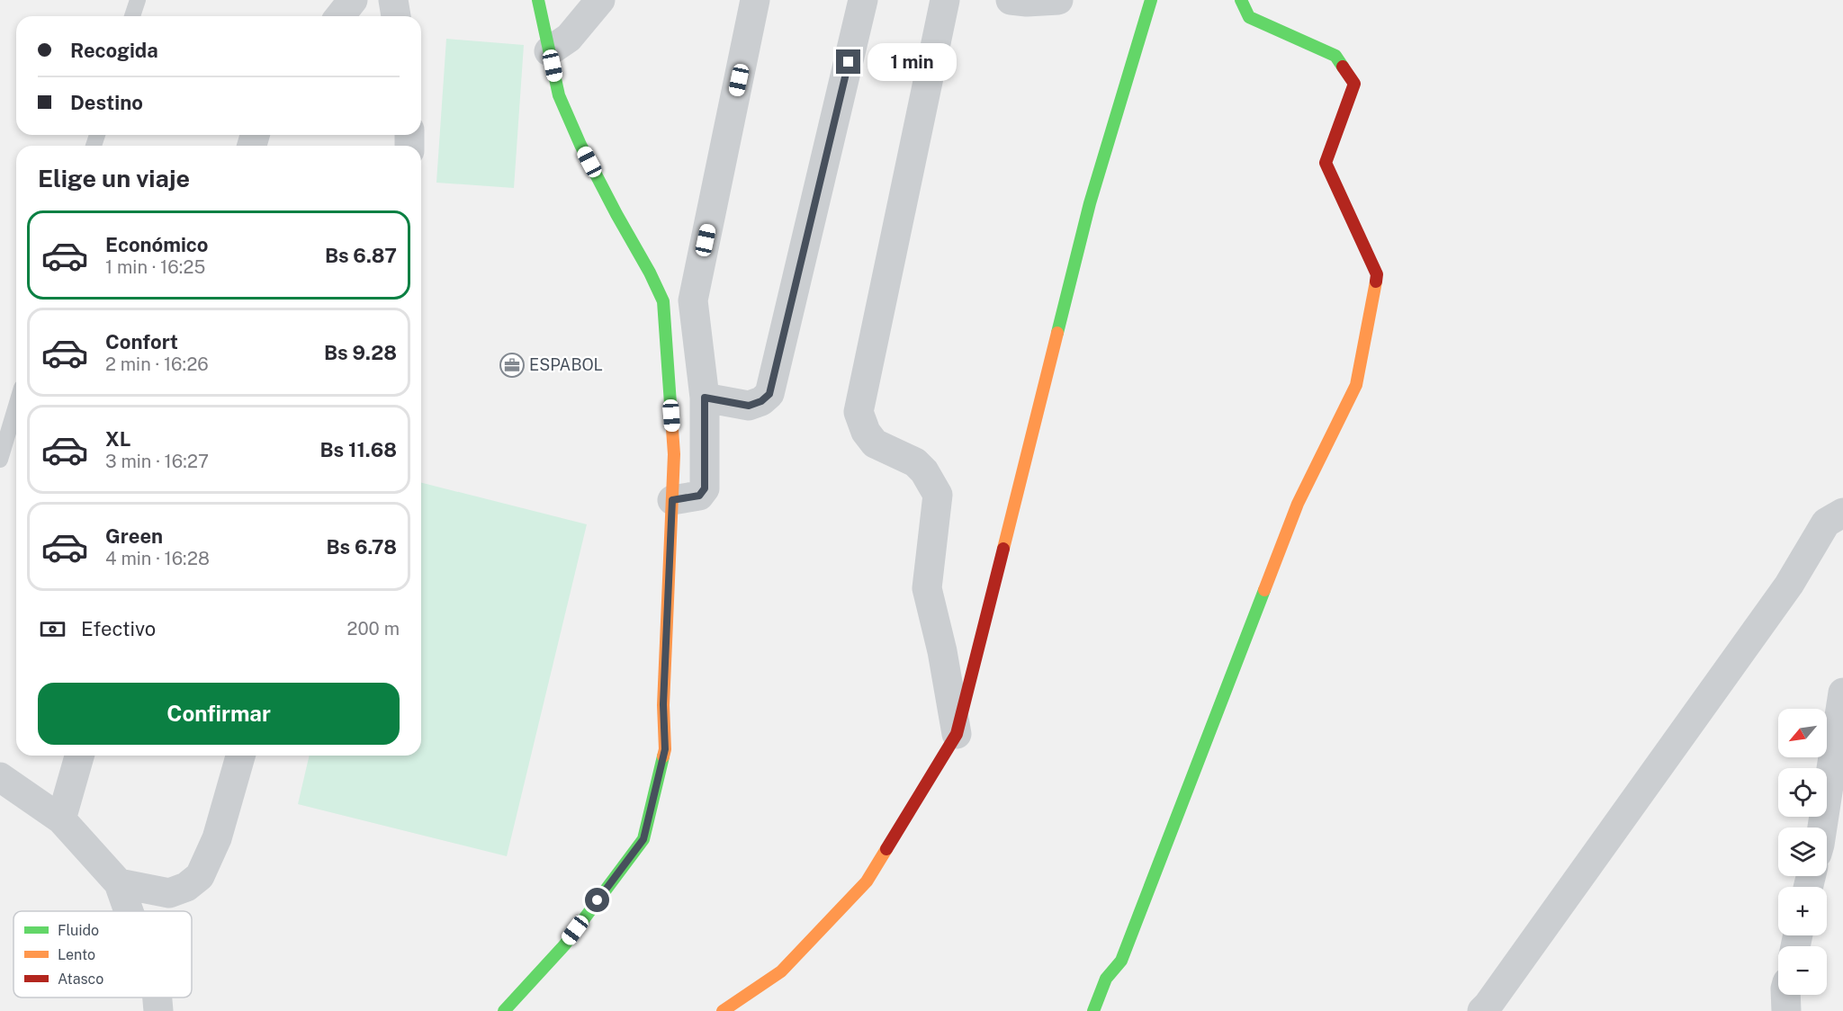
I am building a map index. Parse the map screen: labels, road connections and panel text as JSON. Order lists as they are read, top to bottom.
{
  "places": {
    "office": ["ESPABOL"]
  },
  "legend": ["Fluido", "Lento", "Atasco"],
  "north": "bottom left",
  "page": {
    "banner": ["Recogida", "Destino"],
    "bubble": "1 min",
    "heading": "Elige un viaje",
    "list": [
      {
        "name": "Económico",
        "note": "1 min · 16:25",
        "value": "Bs 6.87"
      },
      {
        "name": "Confort",
        "note": "2 min · 16:26",
        "value": "Bs 9.28"
      },
      {
        "name": "XL",
        "note": "3 min · 16:27",
        "value": "Bs 11.68"
      },
      {
        "name": "Green",
        "note": "4 min · 16:28",
        "value": "Bs 6.78"
      }
    ],
    "pay": ["Efectivo", "200 m"],
    "buttons": "Confirmar",
    "map_buttons": ["+", "−"]
  }
}
